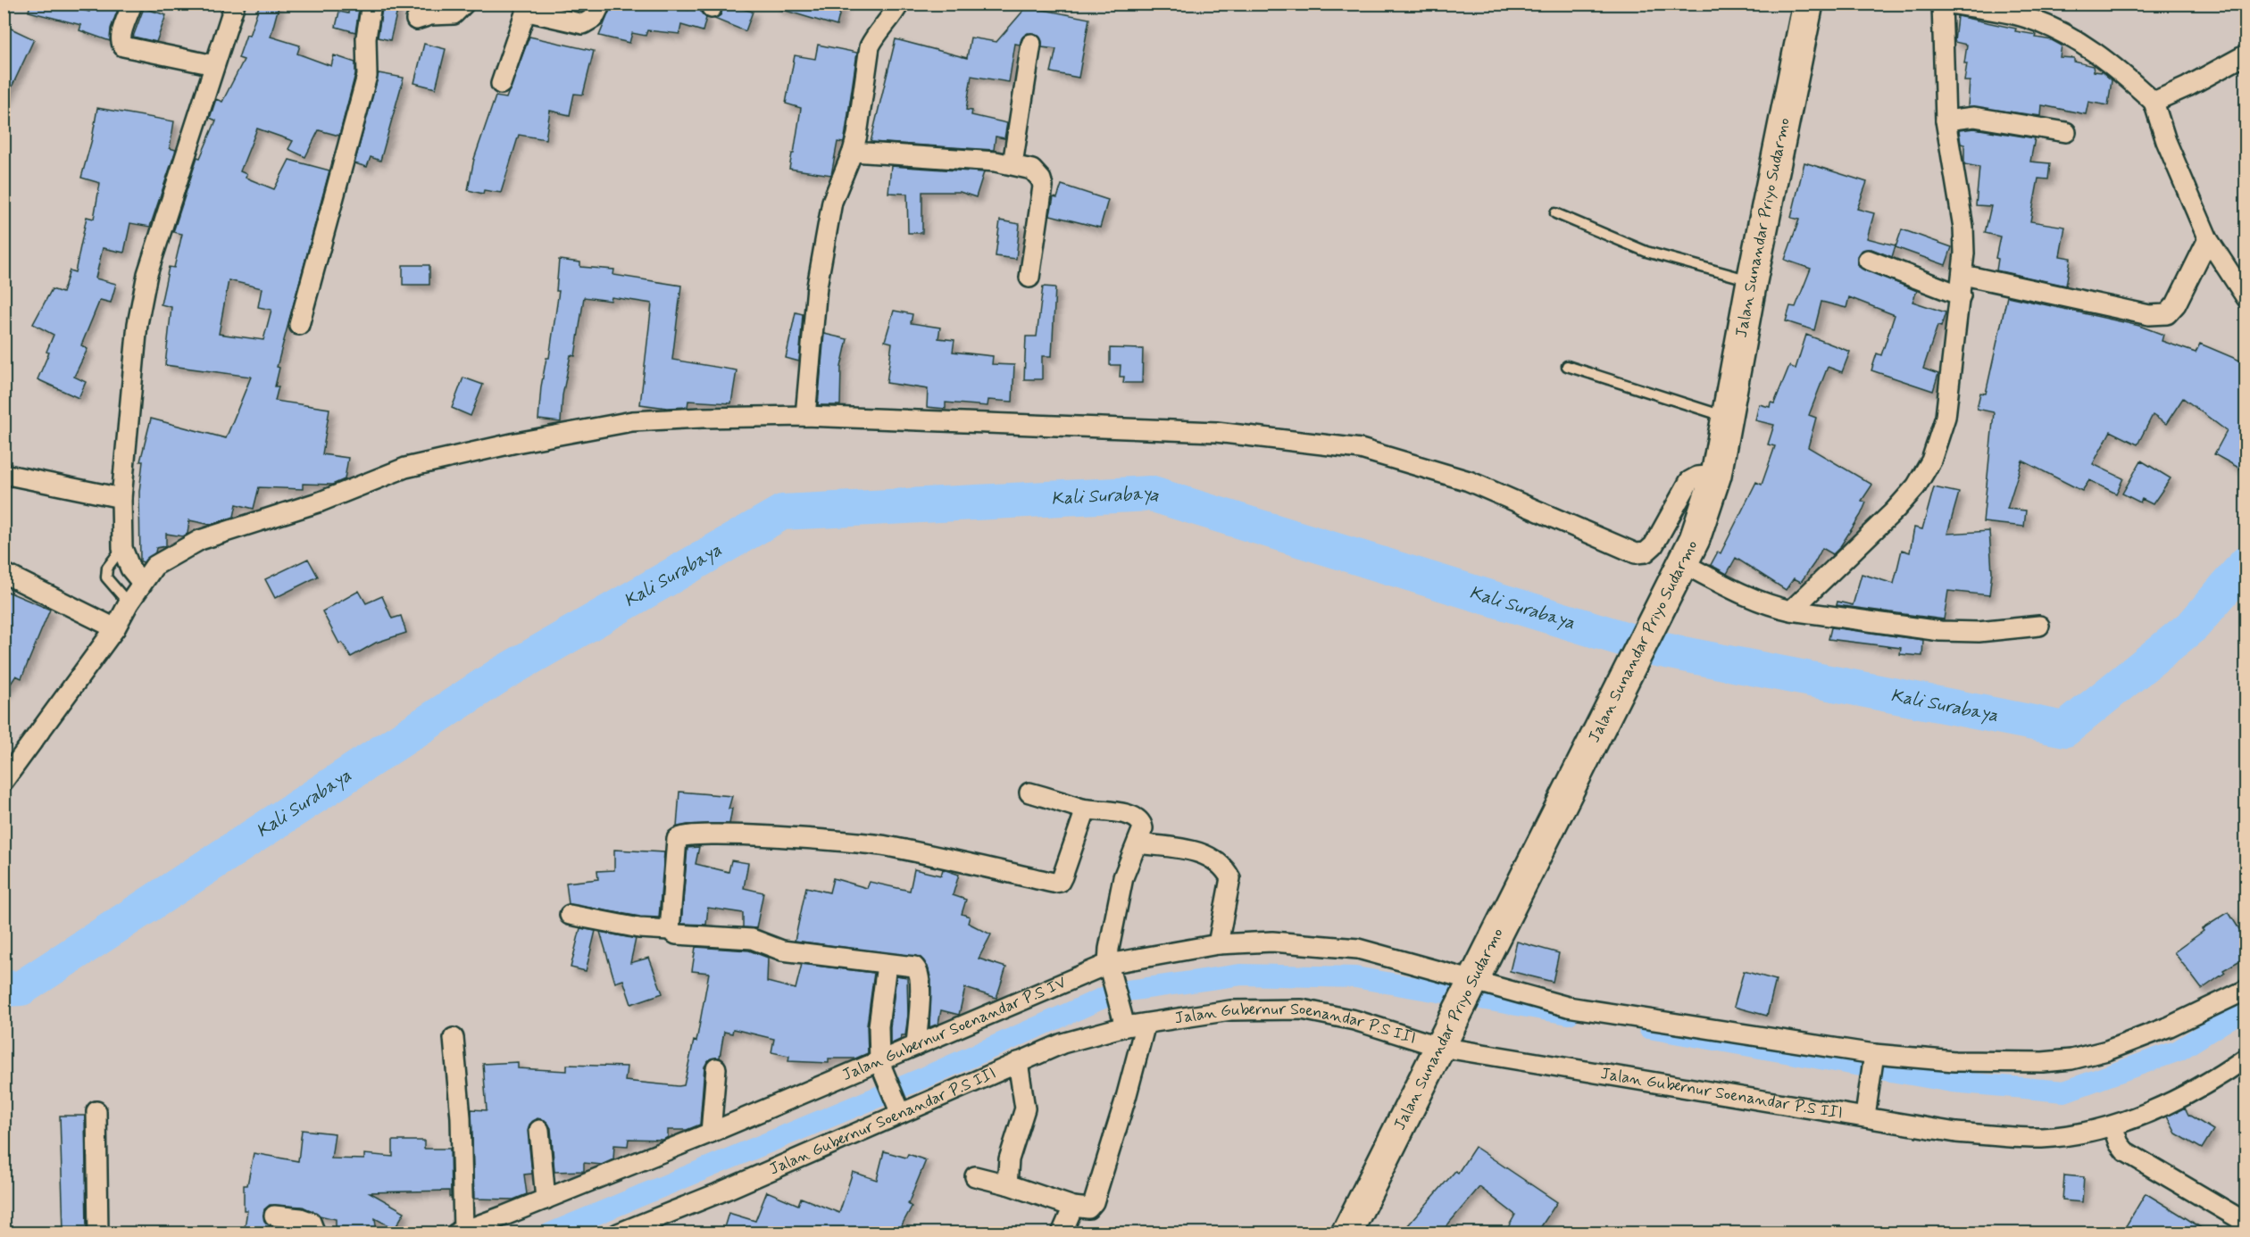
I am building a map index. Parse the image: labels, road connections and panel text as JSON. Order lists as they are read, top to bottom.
{
  "streets": {
    "highway": ["Jalan Sunandar Priyo Sudarmo"],
    "street": ["Jalan Gubernur Soenandar P.S IV", "Jalan Gubernur Soenandar P.S III"]
  },
  "crossings": [
    ["Jalan Sunandar Priyo Sudarmo", "Jalan Gubernur Soenandar P.S IV"],
    ["Jalan Sunandar Priyo Sudarmo", "Jalan Gubernur Soenandar P.S III"]
  ],
  "water": ["Kali Surabaya"]
}
